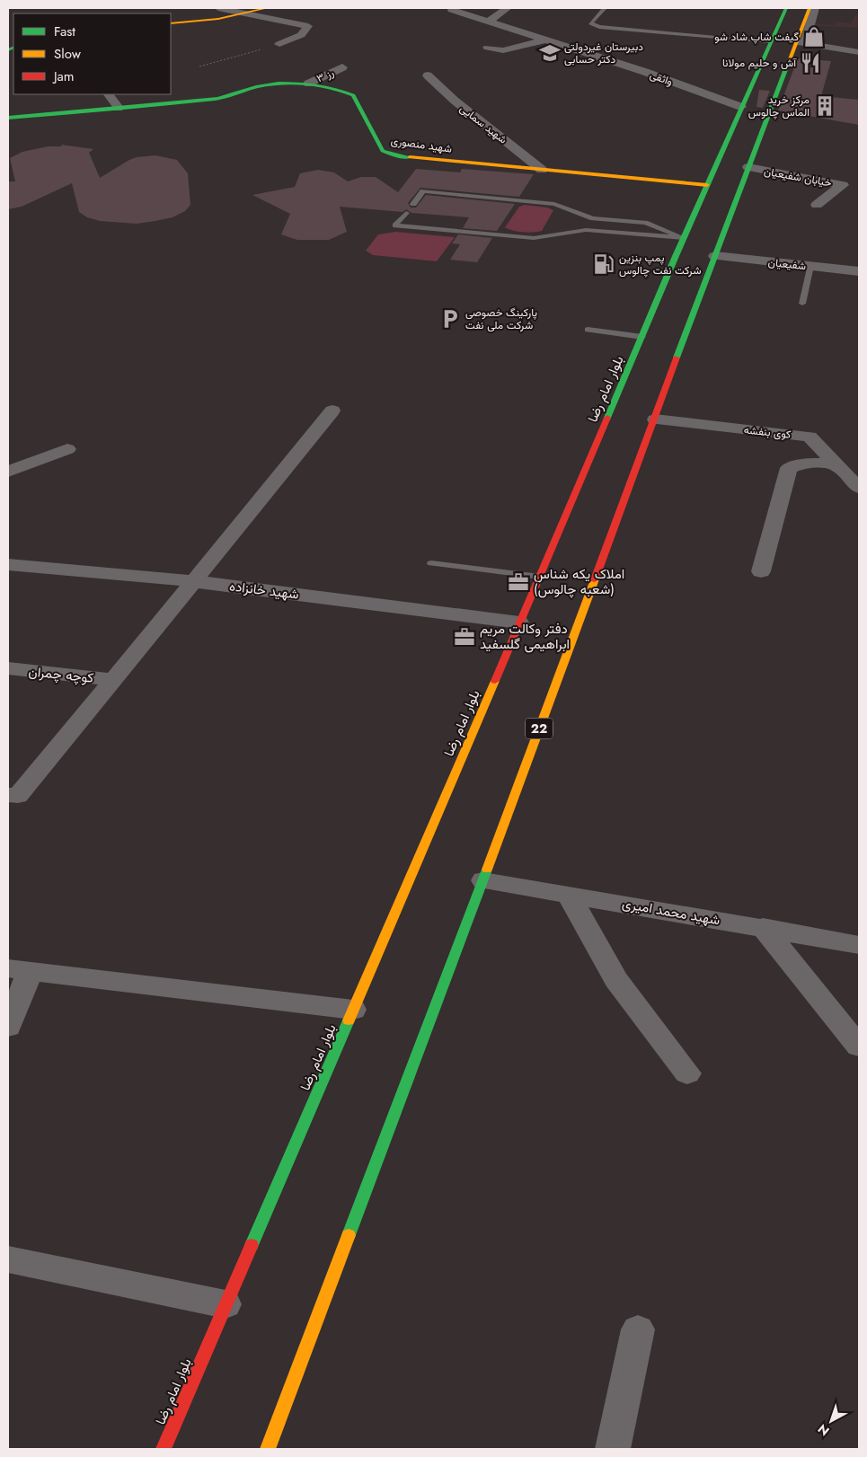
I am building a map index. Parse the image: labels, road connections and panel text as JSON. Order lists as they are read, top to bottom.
{
  "streets": {
    "main road": ["شهید منصوری", "بلوار امام رضا", "22"],
    "street": [
      "رز ۳",
      "واثقی",
      "شهید سمایی",
      "خیابان شفیعیان",
      "شفیعیان",
      "کوی بنفشه",
      "شهید خانزاده",
      "کوچه چمران",
      "شهید محمد امیری"
    ]
  },
  "crossings": [
    ["رز ۳", "شهید منصوری"],
    ["واثقی", "بلوار امام رضا"],
    ["شهید سمایی", "شهید منصوری"],
    ["شهید منصوری", "بلوار امام رضا"],
    ["خیابان شفیعیان", "22"],
    ["شفیعیان", "22"],
    ["بلوار امام رضا", "شهید خانزاده"],
    ["کوی بنفشه", "22"],
    ["22", "شهید محمد امیری"]
  ],
  "places": {
    "shop": ["گیفت شاپ شاد شو"],
    "school or university": ["دبیرستان غیردولتی دکتر حسابی"],
    "restaurant": ["آش و حلیم مولانا"],
    "building": ["مرکز خرید الماس چالوس"],
    "fuel station": ["پمپ بنزین شرکت نفت چالوس"],
    "parking": ["پارکینگ خصوصی شرکت ملی نفت"],
    "office": ["املاک یکه شناس (شعبه چالوس)", "دفتر وکالت مریم ابراهیمی گلسفید"]
  },
  "legend": ["Fast", "Slow", "Jam"],
  "north": "bottom left"
}
